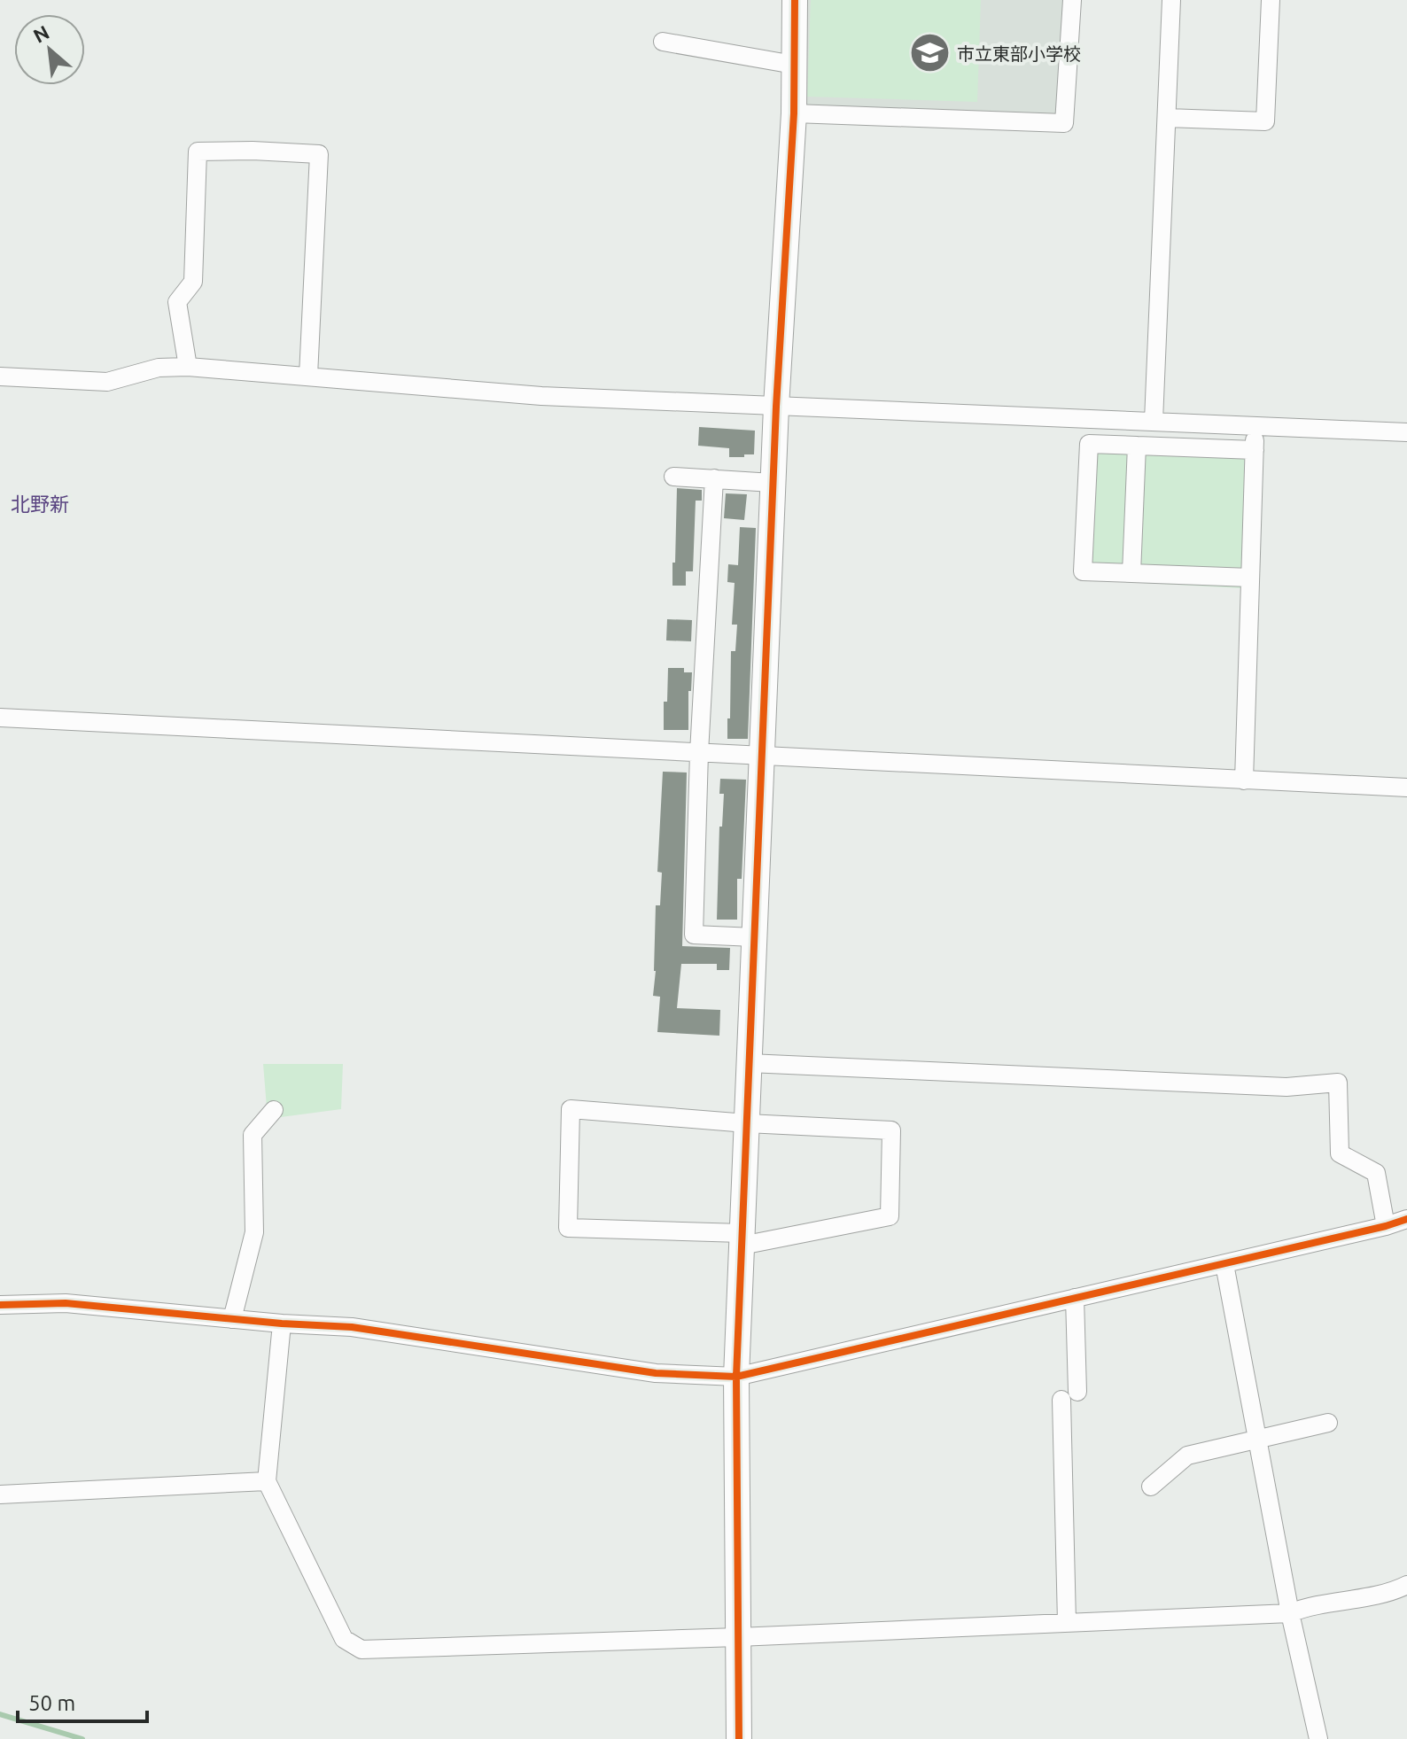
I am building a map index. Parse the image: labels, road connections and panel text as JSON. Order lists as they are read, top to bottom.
{
  "districts": ["北野新"],
  "places": {
    "school or university": ["市立東部小学校"]
  },
  "scale_bar": "50 m",
  "north": "top left"
}
